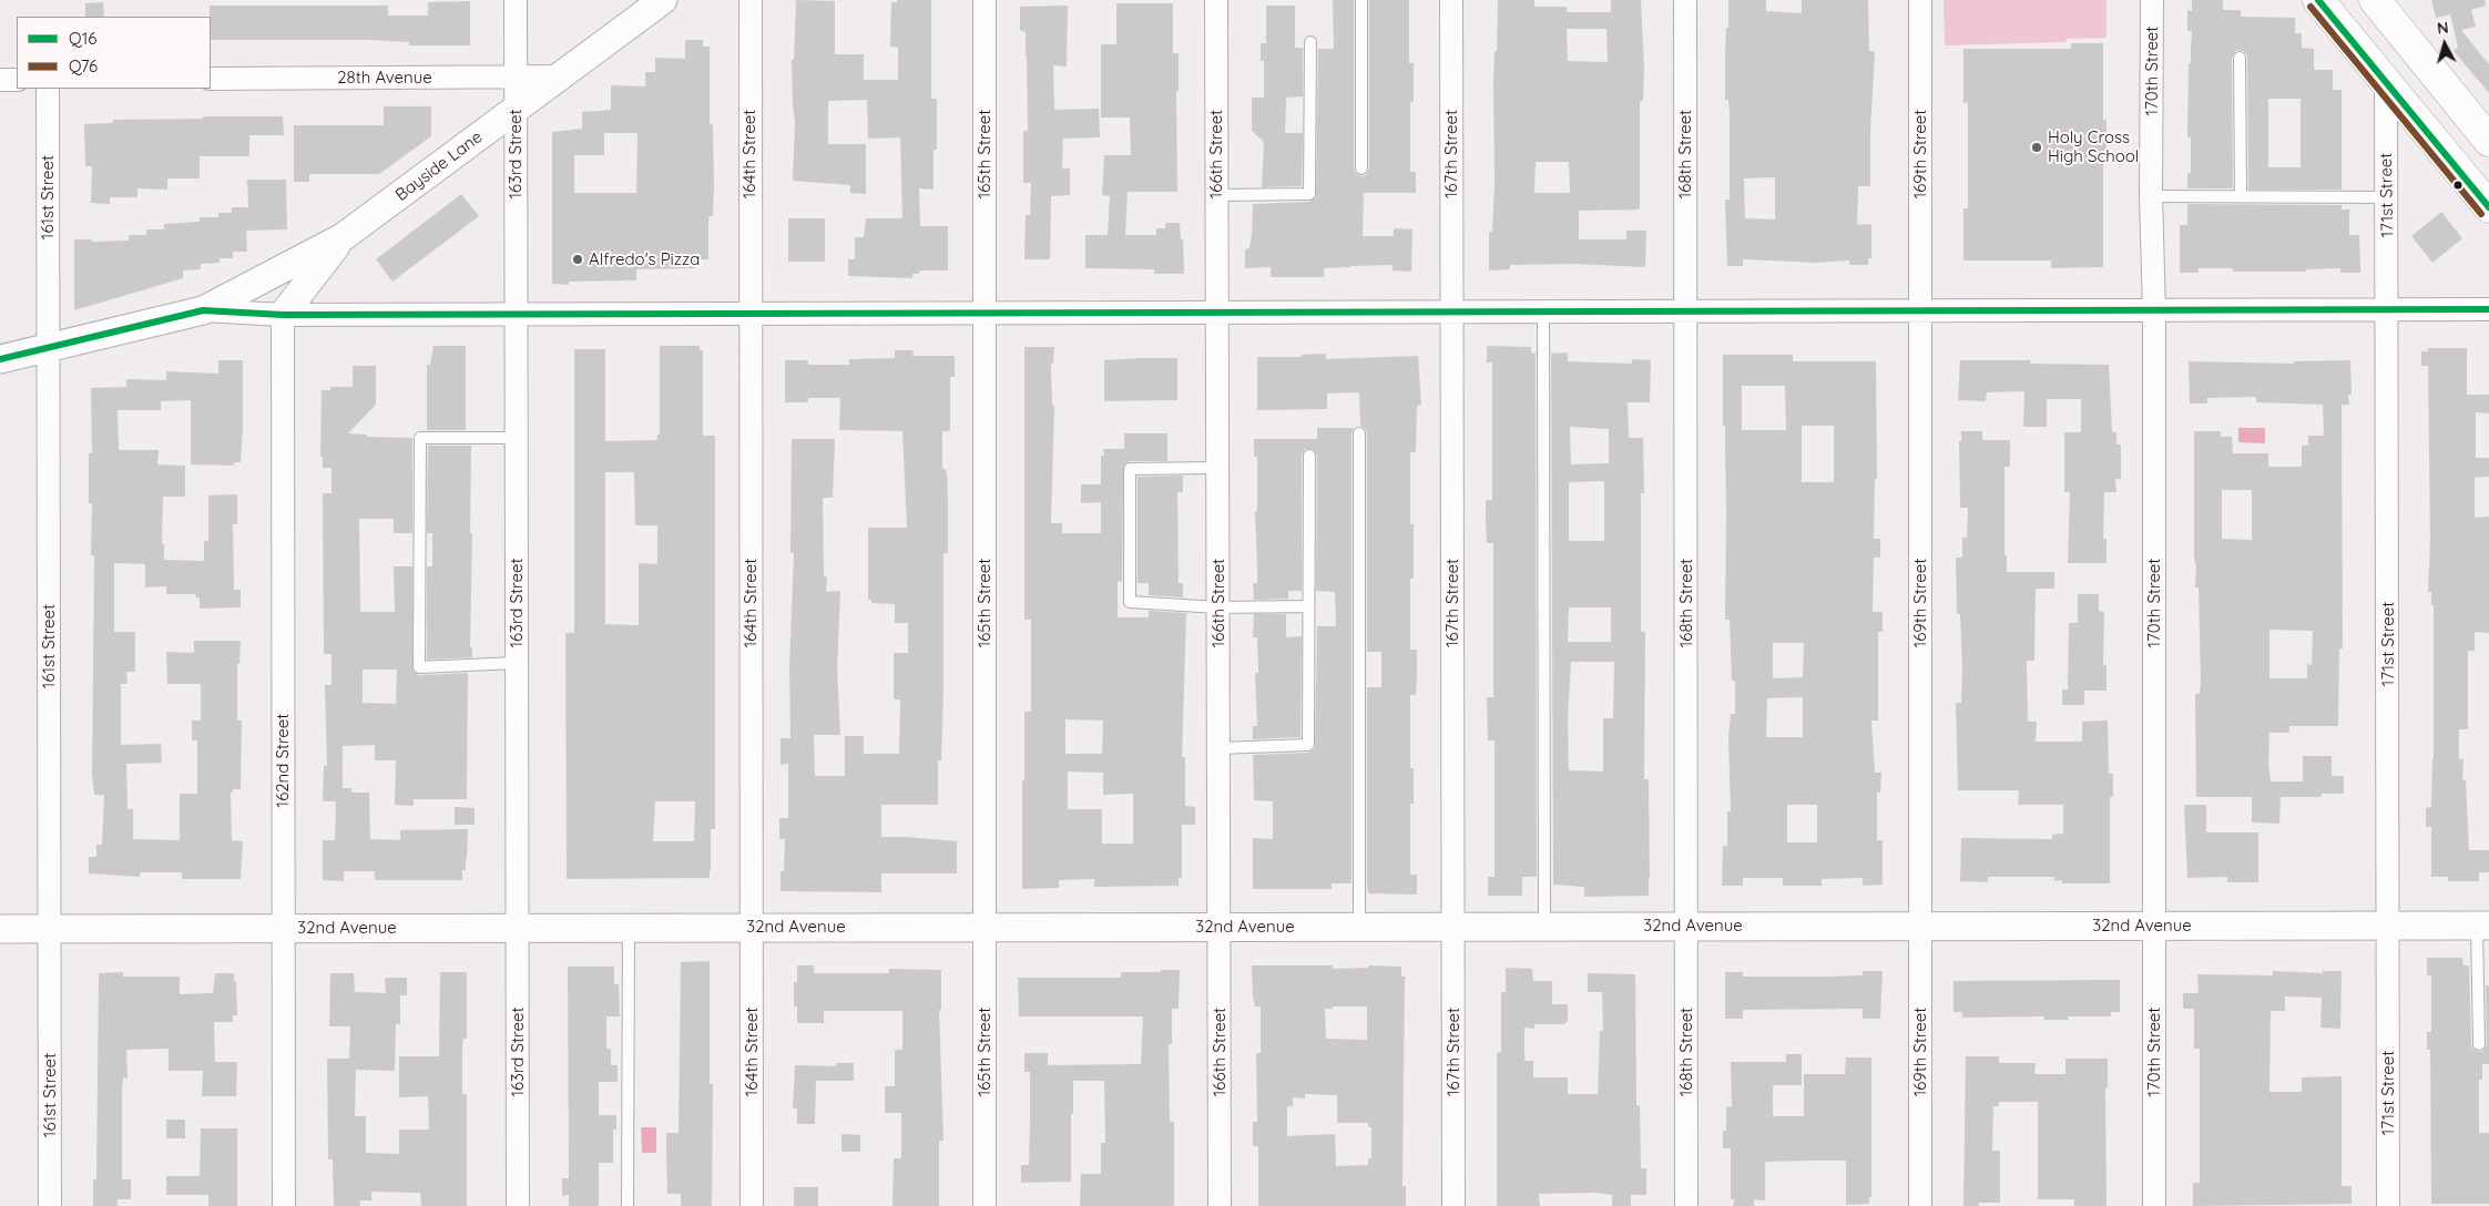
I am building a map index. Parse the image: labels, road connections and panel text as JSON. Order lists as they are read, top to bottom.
{
  "streets": {
    "street": [
      "170th Street",
      "28th Avenue",
      "163rd Street",
      "164th Street",
      "165th Street",
      "166th Street",
      "167th Street",
      "168th Street",
      "169th Street",
      "Bayside Lane",
      "171st Street",
      "161st Street",
      "162nd Street",
      "32nd Avenue"
    ]
  },
  "crossings": [
    ["170th Street", "32nd Avenue"],
    ["28th Avenue", "163rd Street"],
    ["28th Avenue", "Bayside Lane"],
    ["163rd Street", "Bayside Lane"],
    ["163rd Street", "32nd Avenue"],
    ["164th Street", "32nd Avenue"],
    ["165th Street", "32nd Avenue"],
    ["166th Street", "32nd Avenue"],
    ["167th Street", "32nd Avenue"],
    ["168th Street", "32nd Avenue"],
    ["169th Street", "32nd Avenue"],
    ["Bayside Lane", "161st Street"],
    ["171st Street", "32nd Avenue"],
    ["161st Street", "32nd Avenue"],
    ["162nd Street", "32nd Avenue"]
  ],
  "places": ["Holy Cross High School", "Alfredo's Pizza"],
  "lines": ["transit line Q16", "transit line Q76"],
  "legend": ["Q16", "Q76"],
  "north": "top"
}
